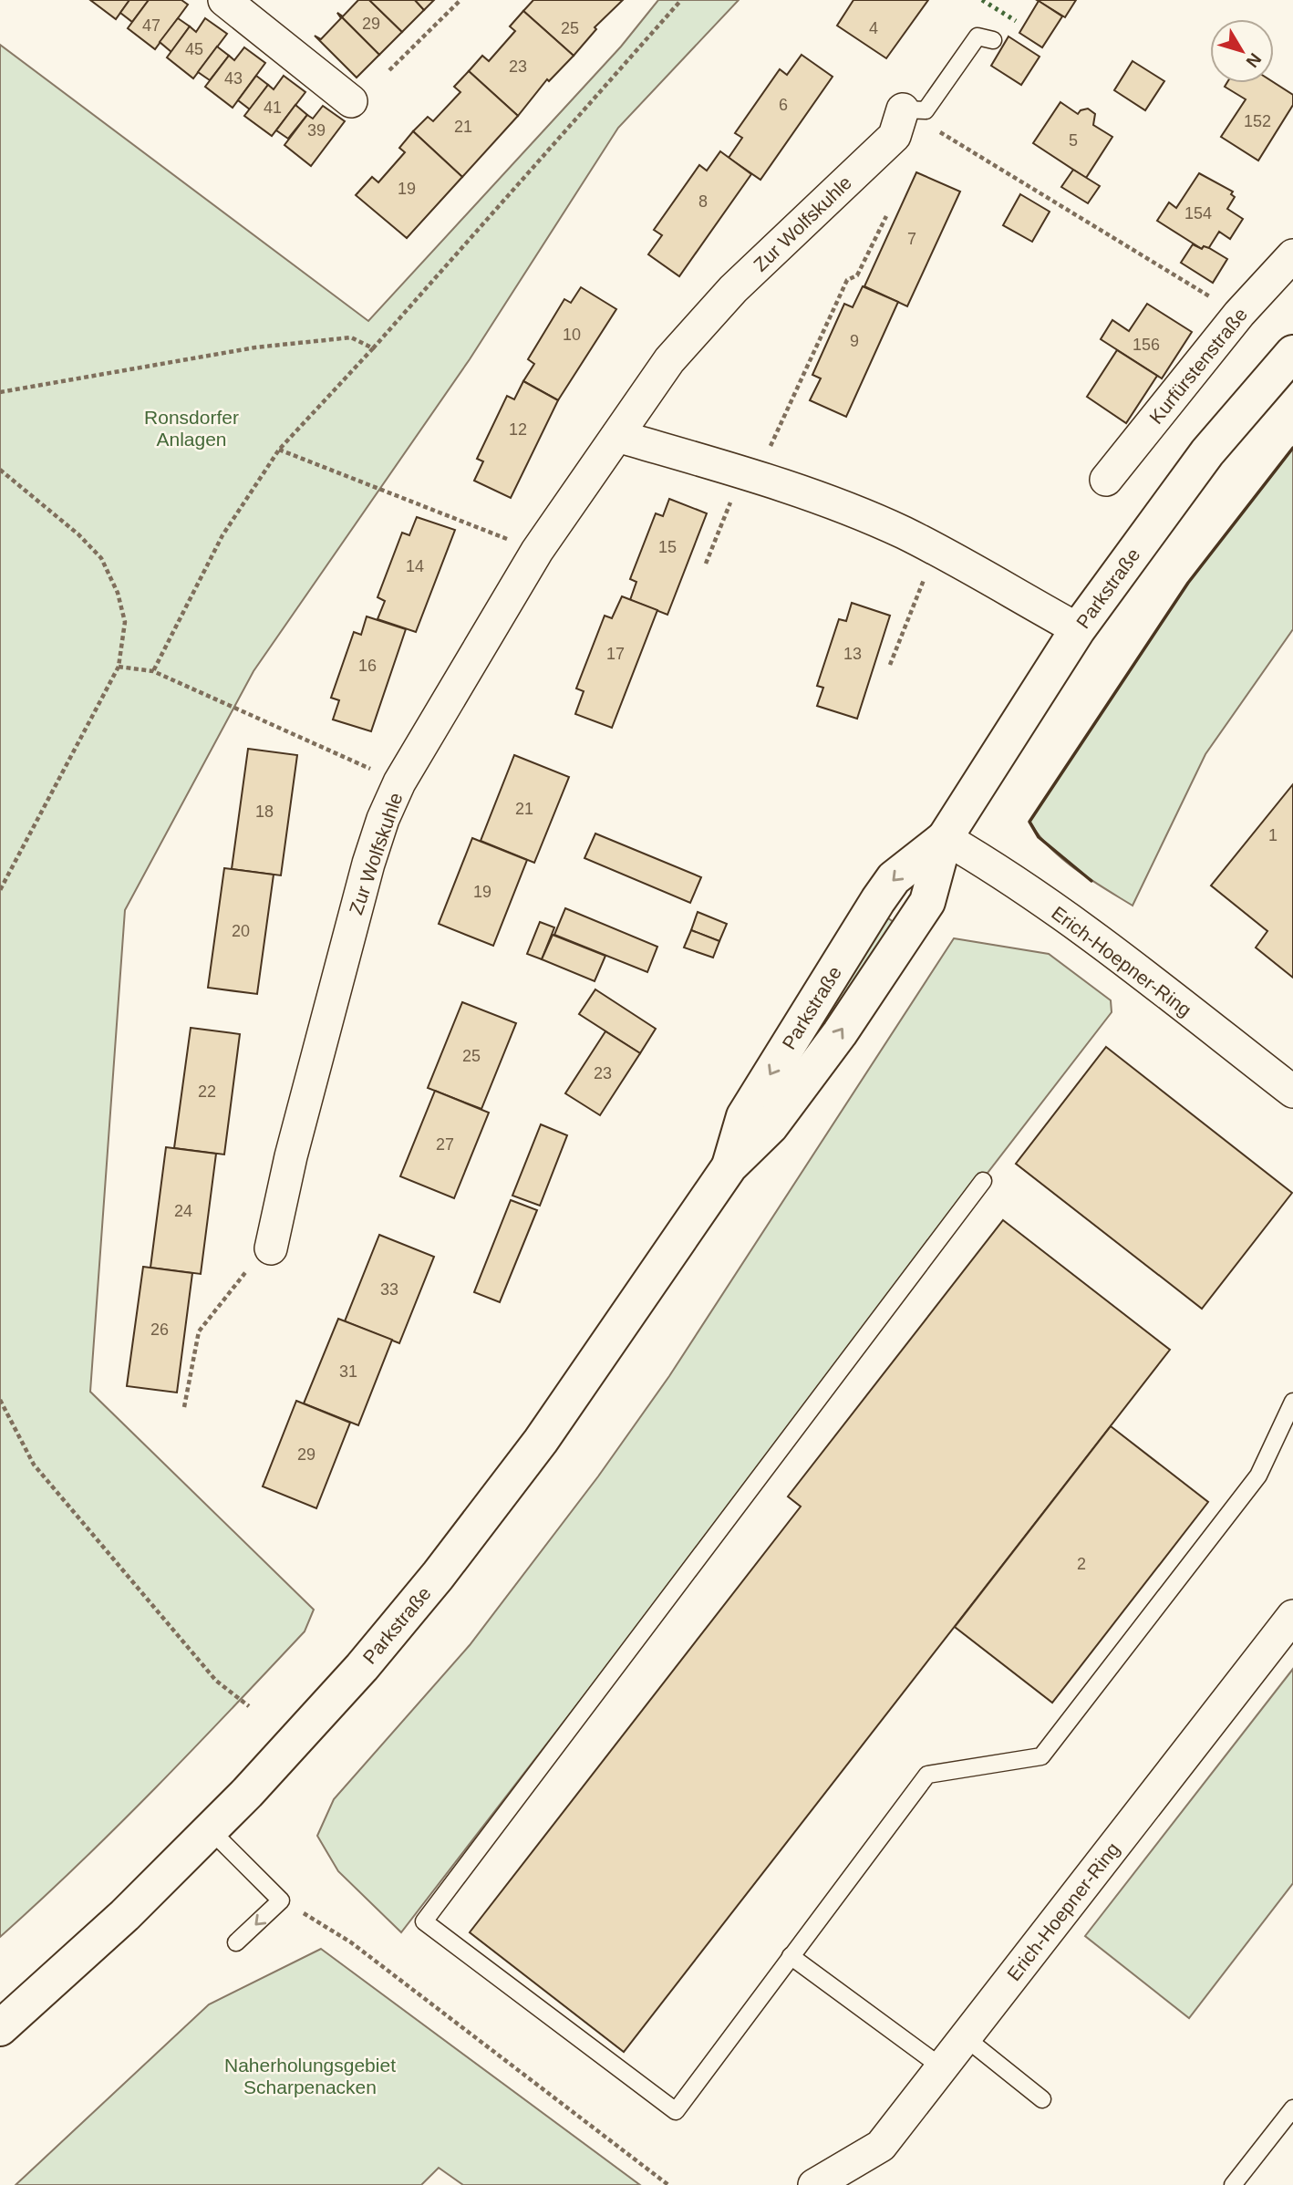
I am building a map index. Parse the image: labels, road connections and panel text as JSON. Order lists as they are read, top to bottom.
{
  "streets": {
    "main road": ["Parkstraße"],
    "street": ["Zur Wolfskuhle", "Kurfürstenstraße", "Erich-Hoepner-Ring"]
  },
  "crossings": [
    ["Parkstraße", "Erich-Hoepner-Ring"]
  ],
  "parks": ["Ronsdorfer Anlagen", "Naherholungsgebiet Scharpenacken"],
  "house_numbers": [
    "29",
    "47",
    "25",
    "4",
    "45",
    "23",
    "43",
    "6",
    "41",
    "152",
    "21",
    "39",
    "5",
    "19",
    "8",
    "154",
    "7",
    "10",
    "9",
    "156",
    "12",
    "15",
    "14",
    "17",
    "13",
    "16",
    "21",
    "18",
    "1",
    "19",
    "20",
    "25",
    "23",
    "22",
    "27",
    "24",
    "33",
    "26",
    "31",
    "29",
    "2"
  ],
  "north": "bottom right"
}
